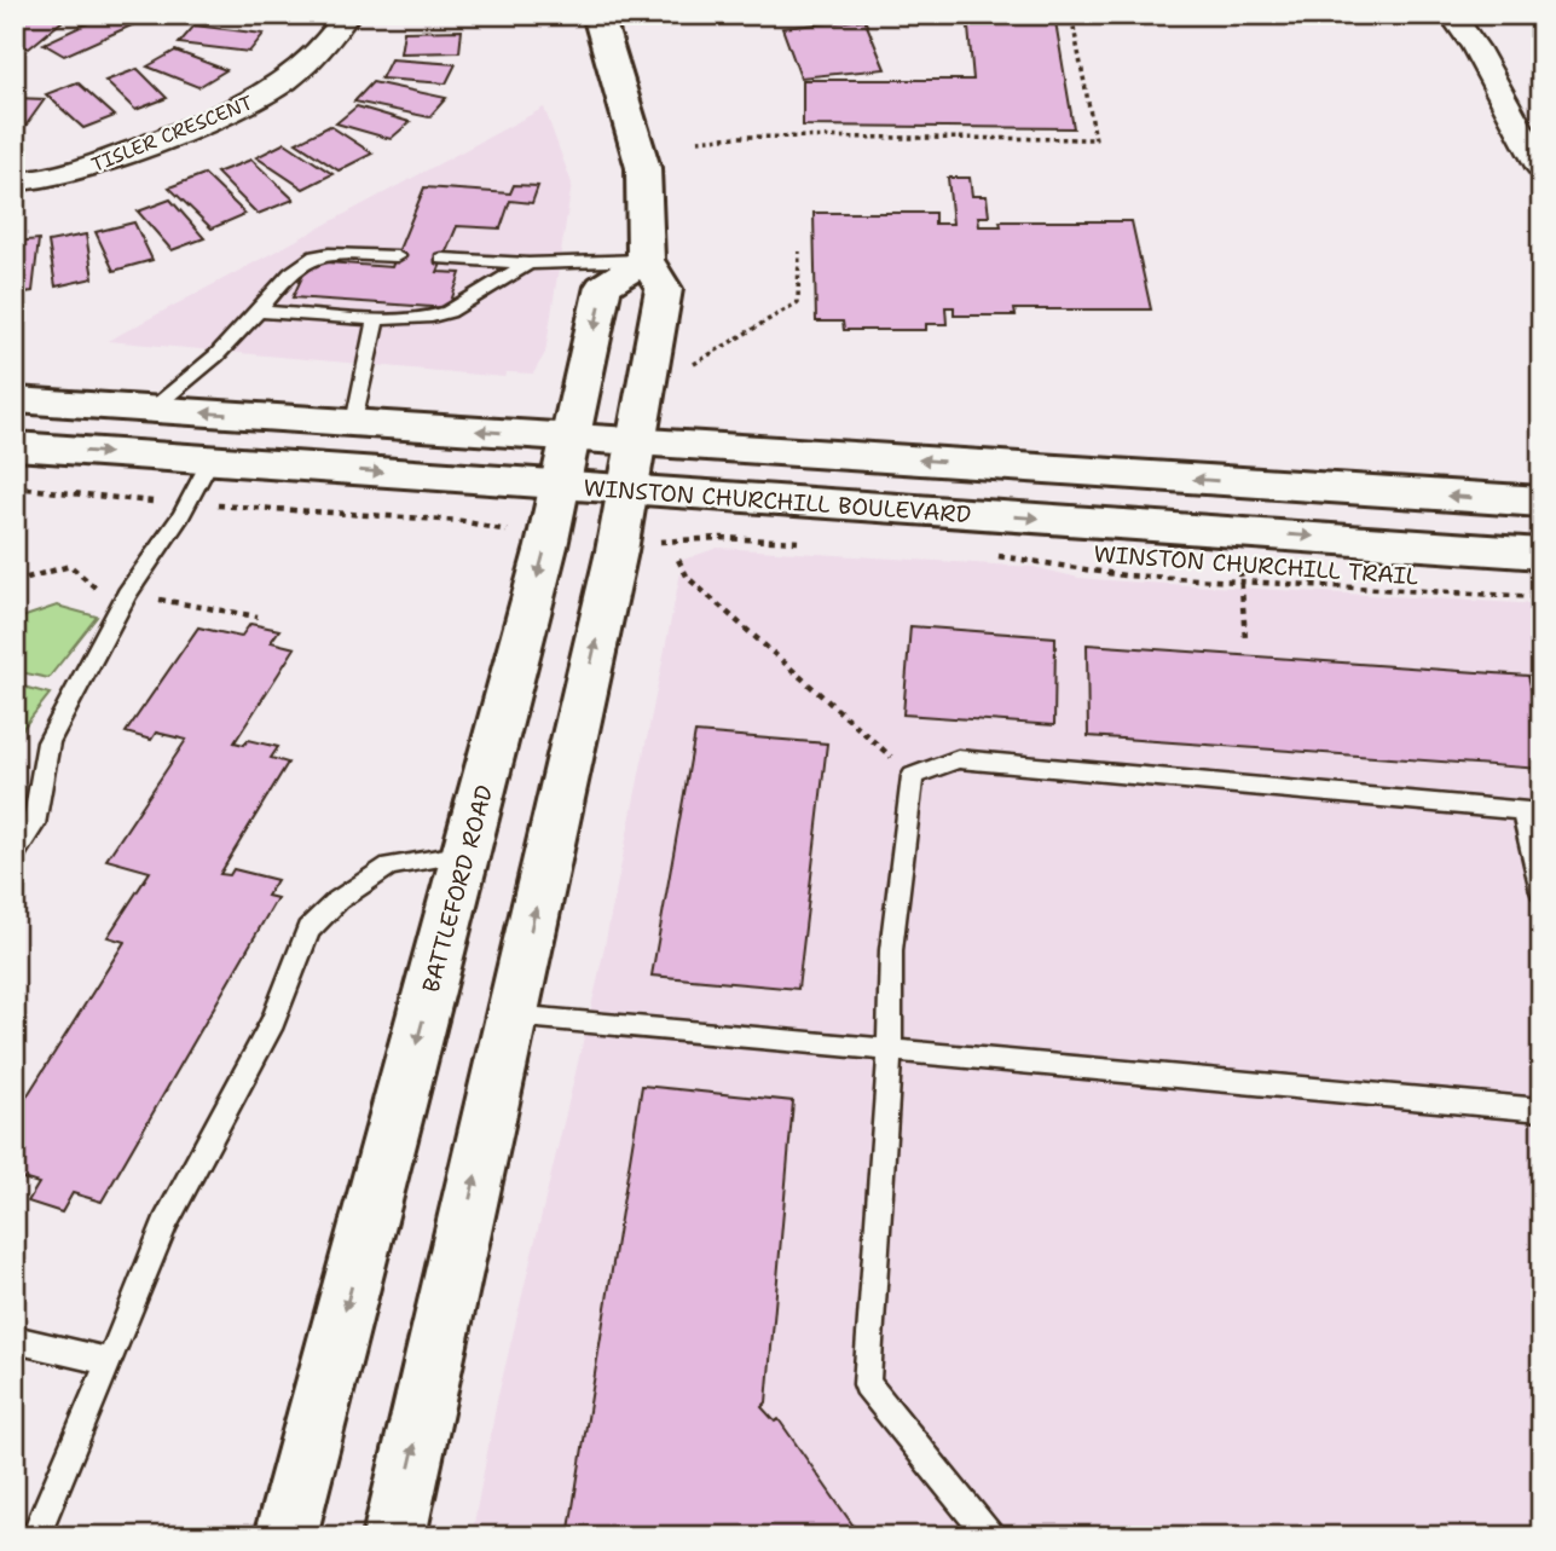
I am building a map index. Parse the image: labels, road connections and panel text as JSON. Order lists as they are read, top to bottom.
{
  "streets": {
    "street": ["TISLER CRESCENT", "WINSTON CHURCHILL BOULEVARD", "BATTLEFORD ROAD"],
    "path": ["WINSTON CHURCHILL TRAIL"]
  },
  "crossings": [
    ["WINSTON CHURCHILL BOULEVARD", "BATTLEFORD ROAD"]
  ]
}
